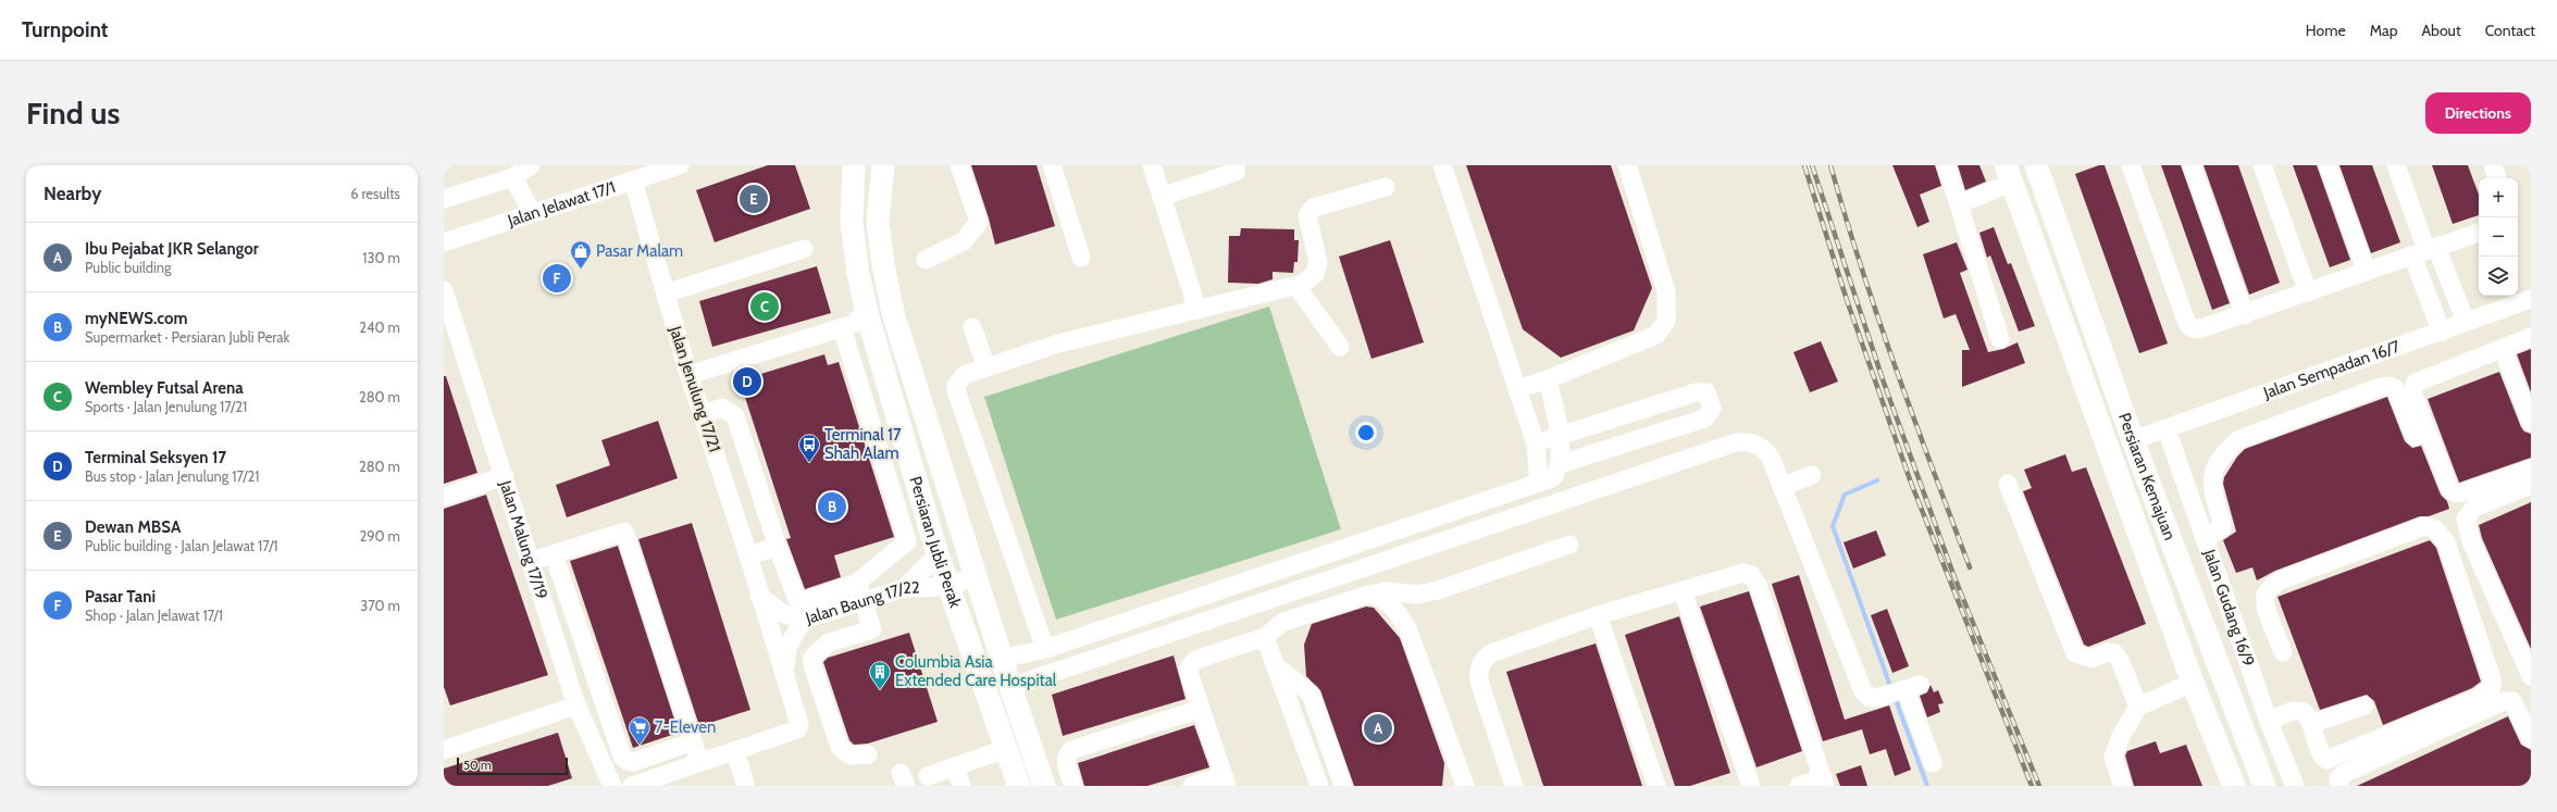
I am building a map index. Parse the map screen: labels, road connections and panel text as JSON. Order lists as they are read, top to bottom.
{
  "streets": {
    "main road": ["Persiaran Kemajuan", "Persiaran Jubli Perak"],
    "street": [
      "Jalan Jelawat 17/1",
      "Jalan Sempadan 16/7",
      "Jalan Jenulung 17/21",
      "Jalan Malung 17/19",
      "Jalan Baung 17/22",
      "Jalan Gudang 16/9"
    ]
  },
  "crossings": [
    ["Jalan Jelawat 17/1", "Jalan Jenulung 17/21"],
    ["Jalan Sempadan 16/7", "Persiaran Kemajuan"],
    ["Jalan Sempadan 16/7", "Jalan Gudang 16/9"],
    ["Jalan Jenulung 17/21", "Jalan Baung 17/22"],
    ["Persiaran Jubli Perak", "Jalan Baung 17/22"]
  ],
  "places": {
    "shop": ["Pasar Malam"],
    "bus stop": ["Terminal 17 Shah Alam"],
    "building": ["Columbia Asia Extended Care Hospital"],
    "supermarket": ["7-Eleven"]
  },
  "scale_bar": "50 m",
  "page": {
    "header": "Turnpoint",
    "nav": [
      "Home",
      "Map",
      "About",
      "Contact"
    ],
    "buttons": "Directions",
    "title": "Find us",
    "heading": ["Nearby", "6 results"],
    "map_buttons": ["+", "−"],
    "pins": [
      "E",
      "F",
      "C",
      "D",
      "B",
      "A"
    ],
    "list": [
      {
        "mark": "A",
        "name": "Ibu Pejabat JKR Selangor",
        "note": "Public building",
        "value": "130 m"
      },
      {
        "mark": "B",
        "name": "myNEWS.com",
        "note": "Supermarket · Persiaran Jubli Perak",
        "value": "240 m"
      },
      {
        "mark": "C",
        "name": "Wembley Futsal Arena",
        "note": "Sports · Jalan Jenulung 17/21",
        "value": "280 m"
      },
      {
        "mark": "D",
        "name": "Terminal Seksyen 17",
        "note": "Bus stop · Jalan Jenulung 17/21",
        "value": "280 m"
      },
      {
        "mark": "E",
        "name": "Dewan MBSA",
        "note": "Public building · Jalan Jelawat 17/1",
        "value": "290 m"
      },
      {
        "mark": "F",
        "name": "Pasar Tani",
        "note": "Shop · Jalan Jelawat 17/1",
        "value": "370 m"
      }
    ],
    "scale": "50 m"
  }
}
